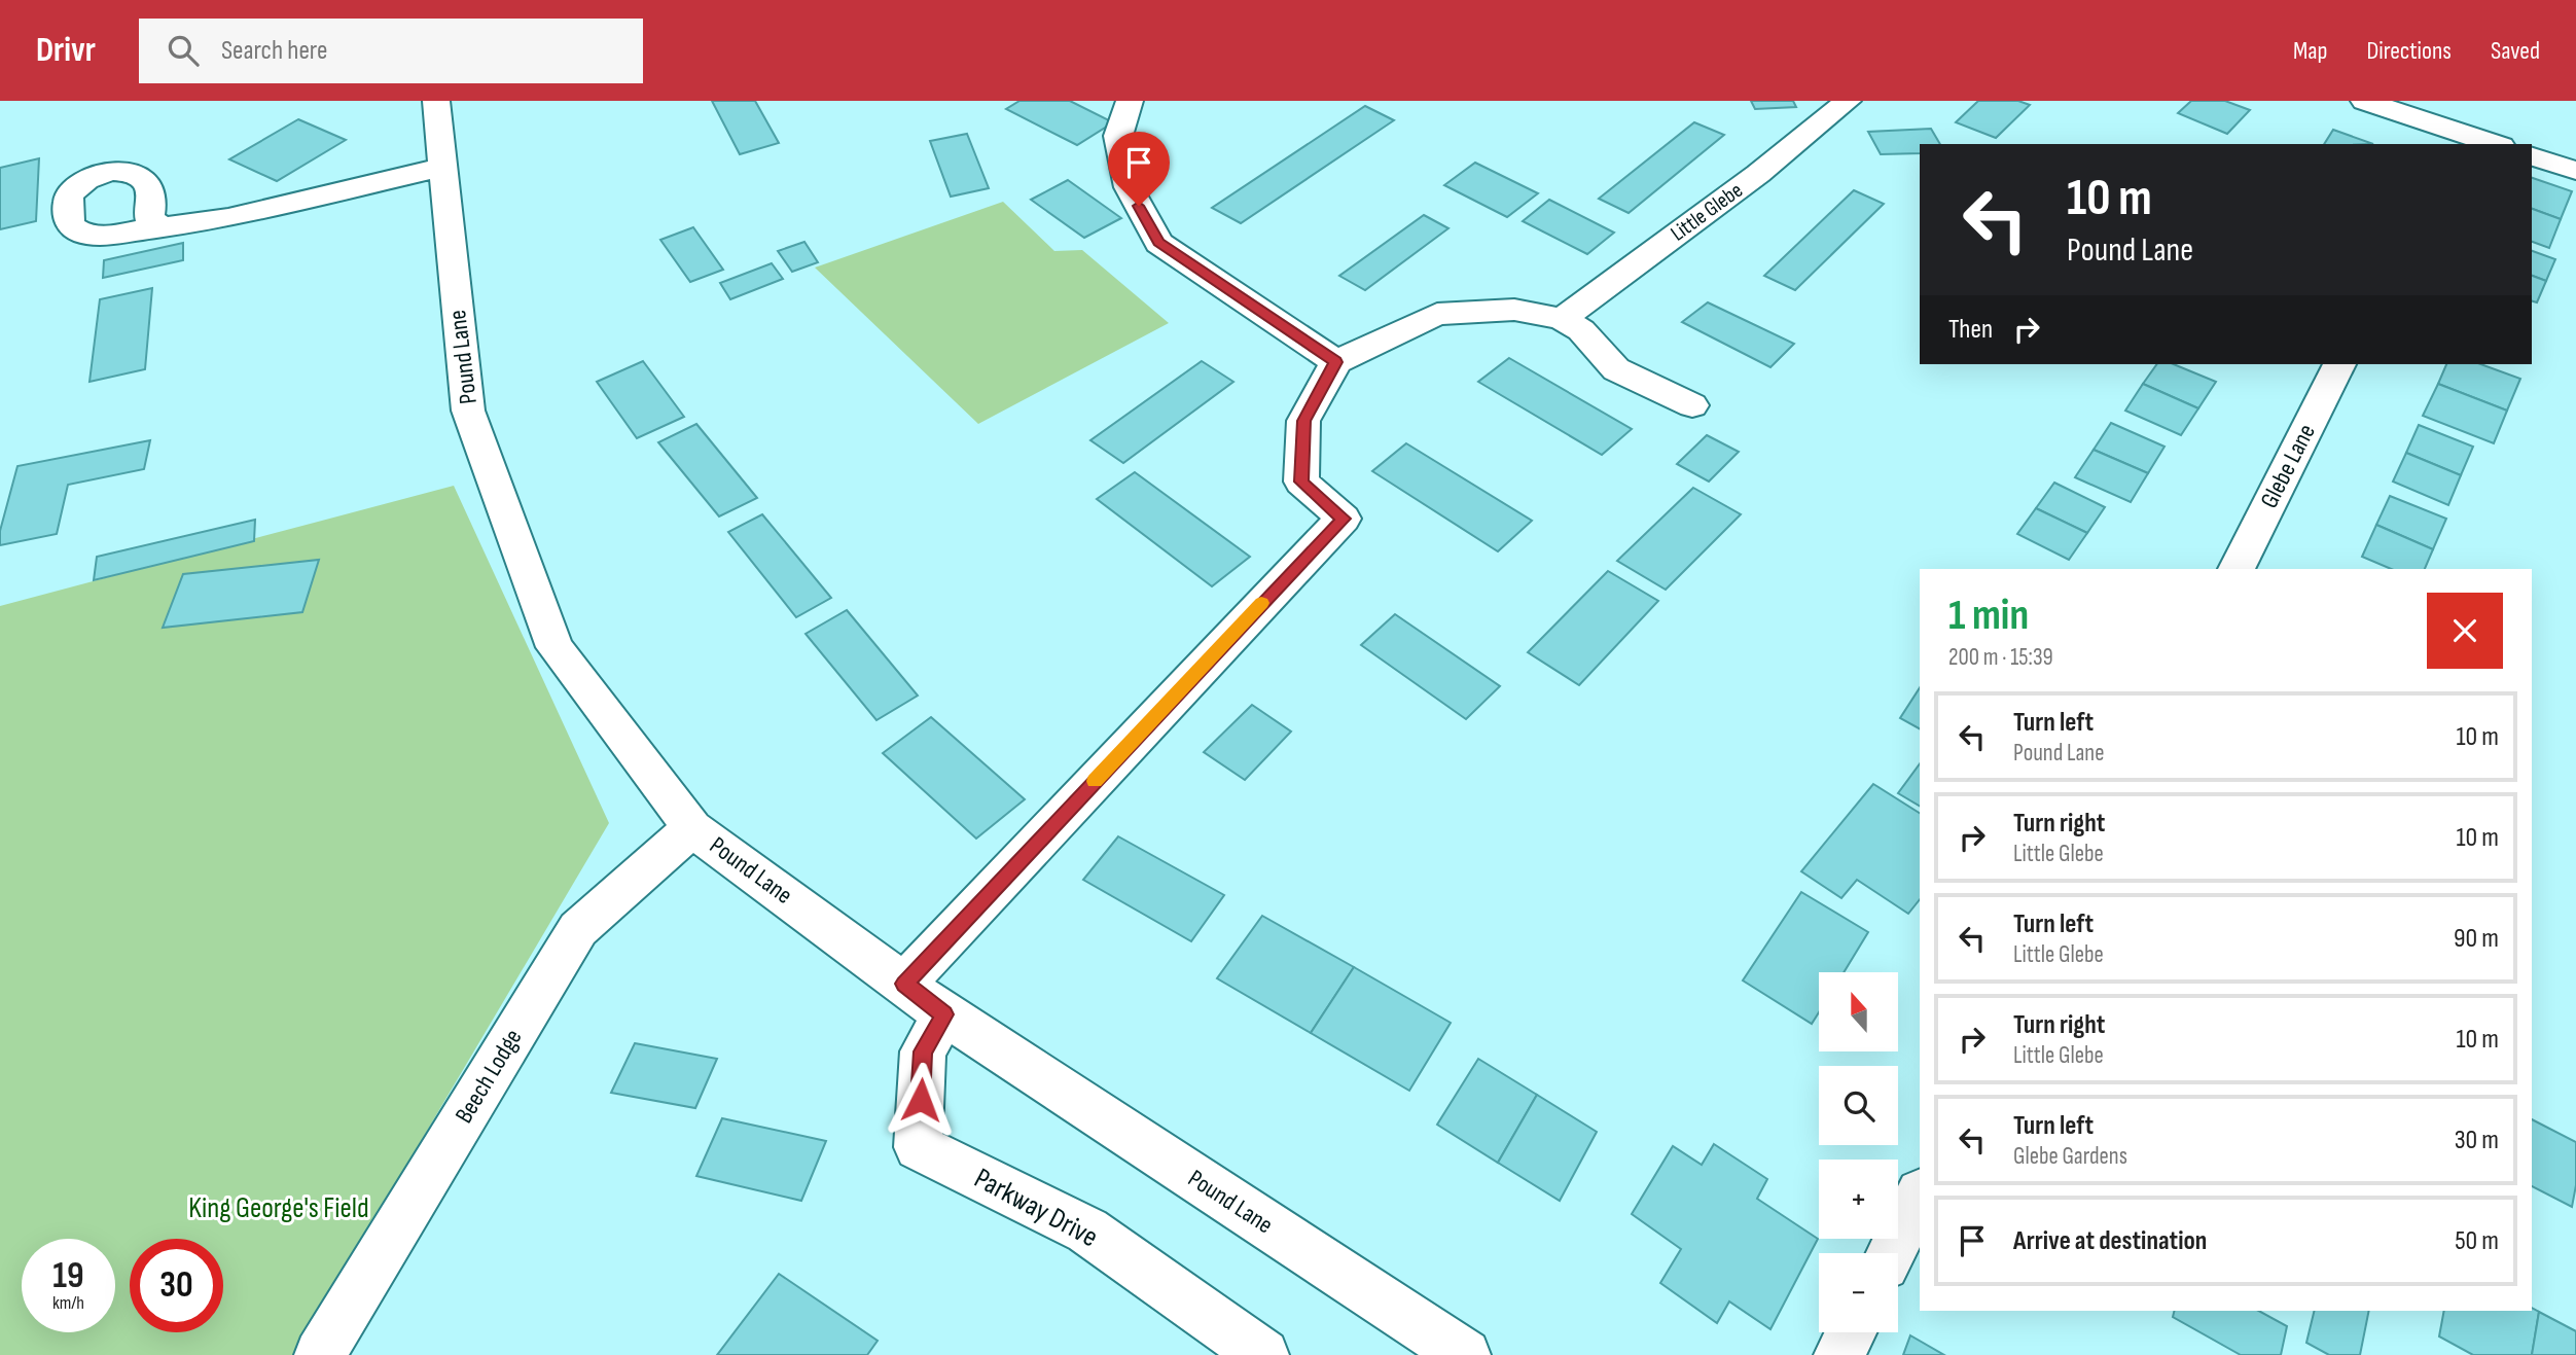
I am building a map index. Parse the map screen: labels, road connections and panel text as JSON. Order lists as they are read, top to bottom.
{
  "streets": {
    "street": [
      "Little Glebe",
      "Pound Lane",
      "Glebe Lane",
      "Beech Lodge",
      "Parkway Drive"
    ]
  },
  "crossings": [
    ["Pound Lane", "Beech Lodge"],
    ["Pound Lane", "Parkway Drive"]
  ],
  "parks": ["King George's Field"],
  "north": "top",
  "page": {
    "header": "Drivr",
    "search": "Search here",
    "nav": ["Map", "Directions", "Saved"],
    "turn": ["10 m", "Pound Lane"],
    "then": "Then",
    "heading": ["1 min", "200 m · 15:39"],
    "list": [
      {
        "name": "Turn left",
        "note": "Pound Lane",
        "value": "10 m"
      },
      {
        "name": "Turn right",
        "note": "Little Glebe",
        "value": "10 m"
      },
      {
        "name": "Turn left",
        "note": "Little Glebe",
        "value": "90 m"
      },
      {
        "name": "Turn right",
        "note": "Little Glebe",
        "value": "10 m"
      },
      {
        "name": "Turn left",
        "note": "Glebe Gardens",
        "value": "30 m"
      },
      {
        "name": "Arrive at destination",
        "value": "50 m"
      }
    ],
    "map_buttons": ["+", "−"],
    "speed": "19 km/h",
    "limit": "30"
  }
}
